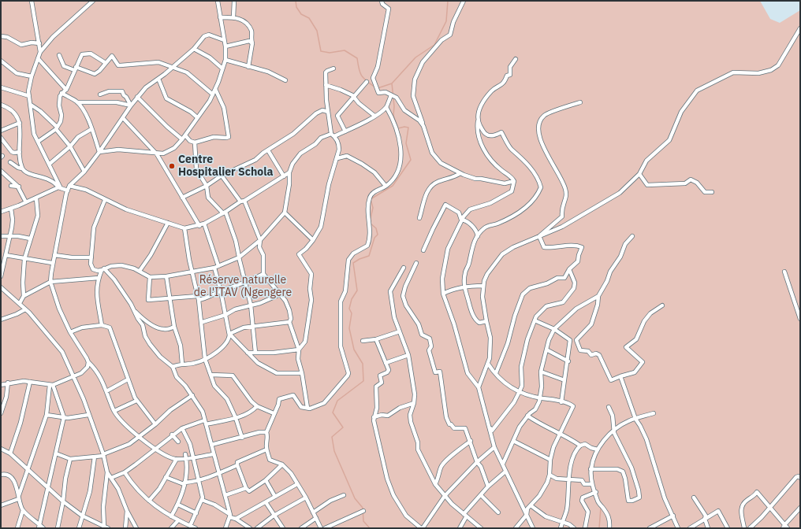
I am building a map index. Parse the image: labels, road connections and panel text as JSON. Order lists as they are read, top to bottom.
{
  "parks": ["Réserve naturelle de l'ITAV (Ngengere"],
  "places": ["Centre Hospitalier Schola"]
}
